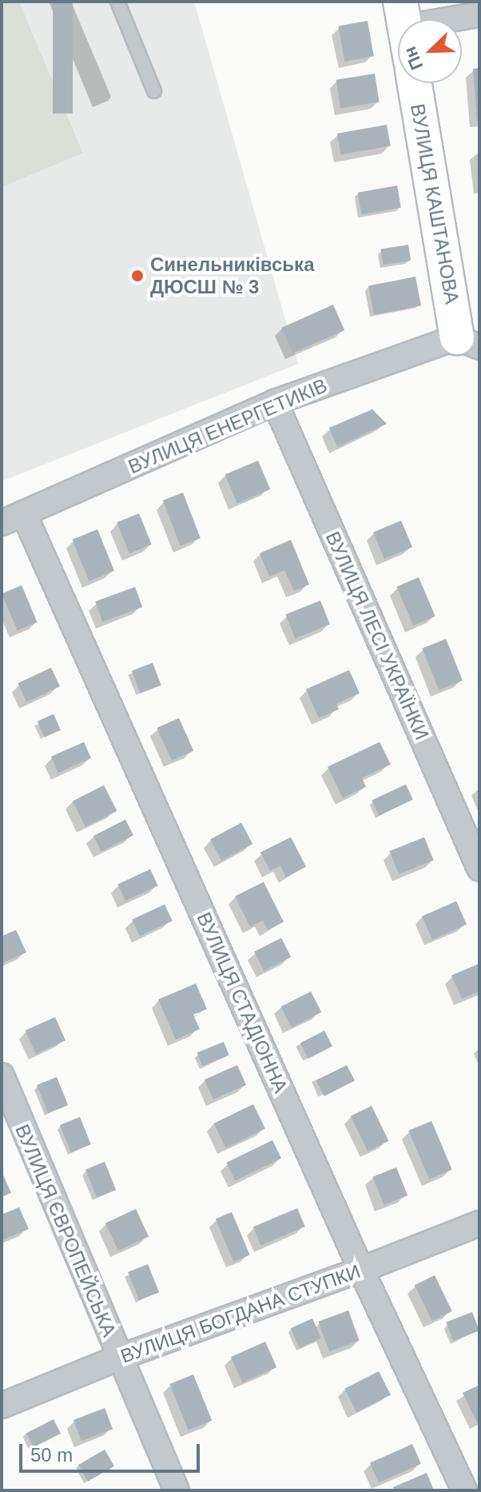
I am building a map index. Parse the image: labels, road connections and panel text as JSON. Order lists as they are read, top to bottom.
{
  "streets": {
    "street": [
      "ВУЛИЦЯ КАШТАНОВА",
      "ВУЛИЦЯ ЕНЕРГЕТИКІВ",
      "ВУЛИЦЯ ЛЕСІ УКРАЇНКИ",
      "ВУЛИЦЯ СТАДІОННА",
      "ВУЛИЦЯ ЄВРОПЕЙСЬКА",
      "ВУЛИЦЯ БОГДАНА СТУПКИ"
    ]
  },
  "crossings": [
    ["ВУЛИЦЯ КАШТАНОВА", "ВУЛИЦЯ ЕНЕРГЕТИКІВ"],
    ["ВУЛИЦЯ ЕНЕРГЕТИКІВ", "ВУЛИЦЯ ЛЕСІ УКРАЇНКИ"],
    ["ВУЛИЦЯ ЕНЕРГЕТИКІВ", "ВУЛИЦЯ СТАДІОННА"],
    ["ВУЛИЦЯ СТАДІОННА", "ВУЛИЦЯ БОГДАНА СТУПКИ"],
    ["ВУЛИЦЯ ЄВРОПЕЙСЬКА", "ВУЛИЦЯ БОГДАНА СТУПКИ"]
  ],
  "places": ["Синельниківська ДЮСШ № 3"],
  "scale_bar": "50 m",
  "north": "bottom left"
}
